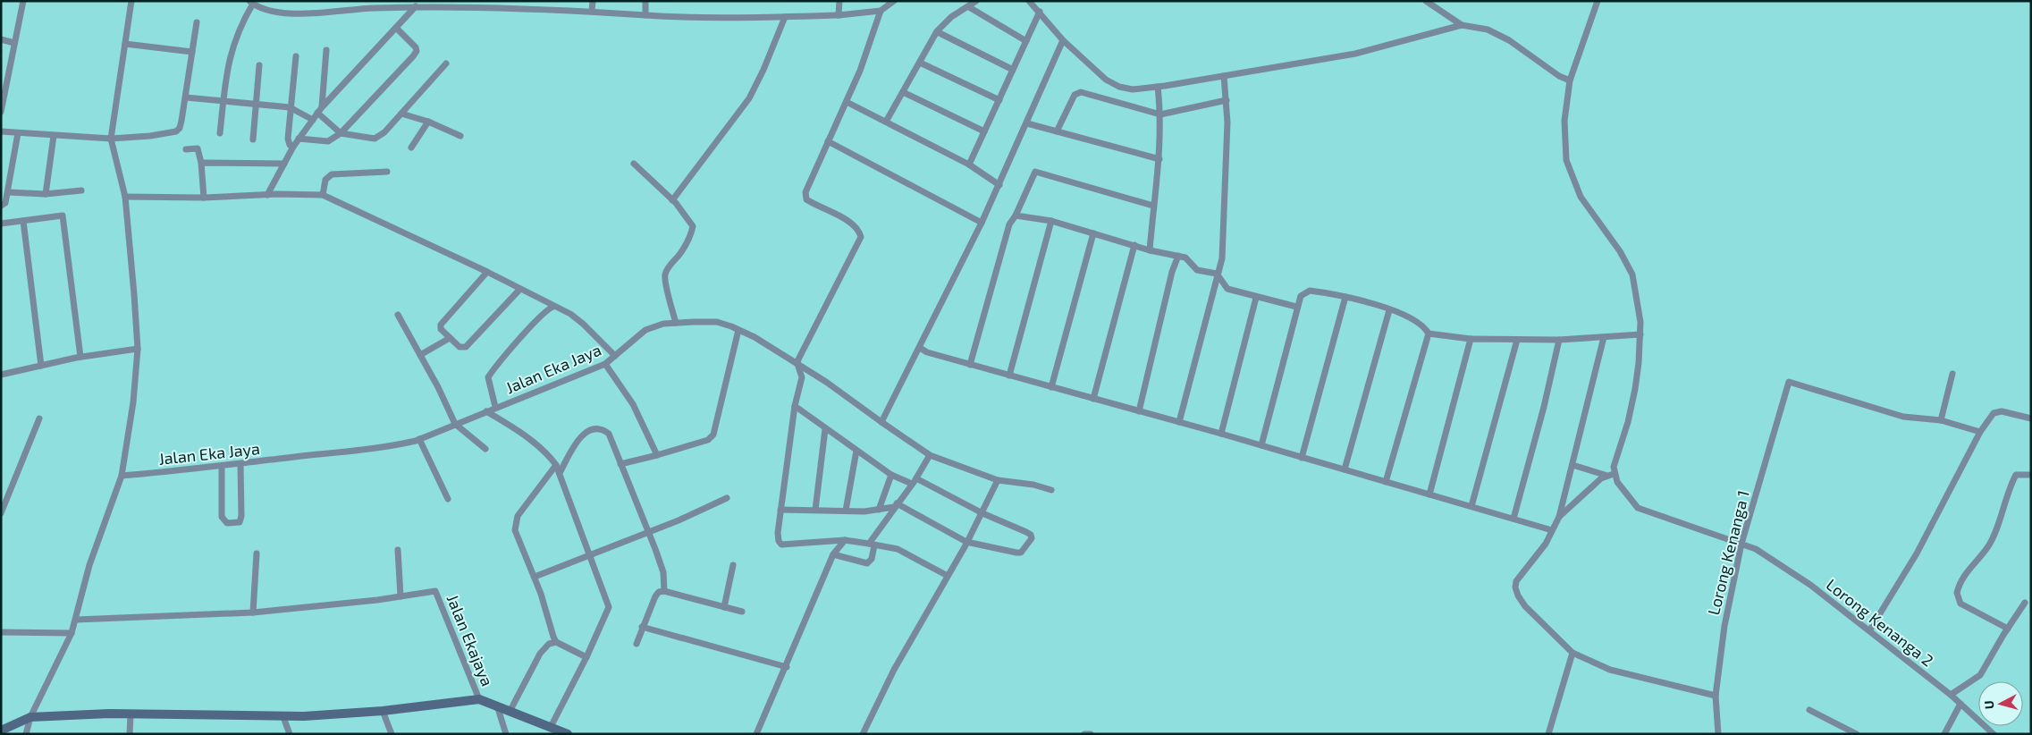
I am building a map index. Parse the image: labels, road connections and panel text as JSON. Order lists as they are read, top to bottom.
{
  "streets": {
    "street": [
      "Jalan Eka Jaya",
      "Lorong Kenanga 1",
      "Lorong Kenanga 2",
      "Jalan Ekajaya"
    ]
  },
  "crossings": [
    ["Lorong Kenanga 1", "Lorong Kenanga 2"]
  ],
  "north": "left"
}
